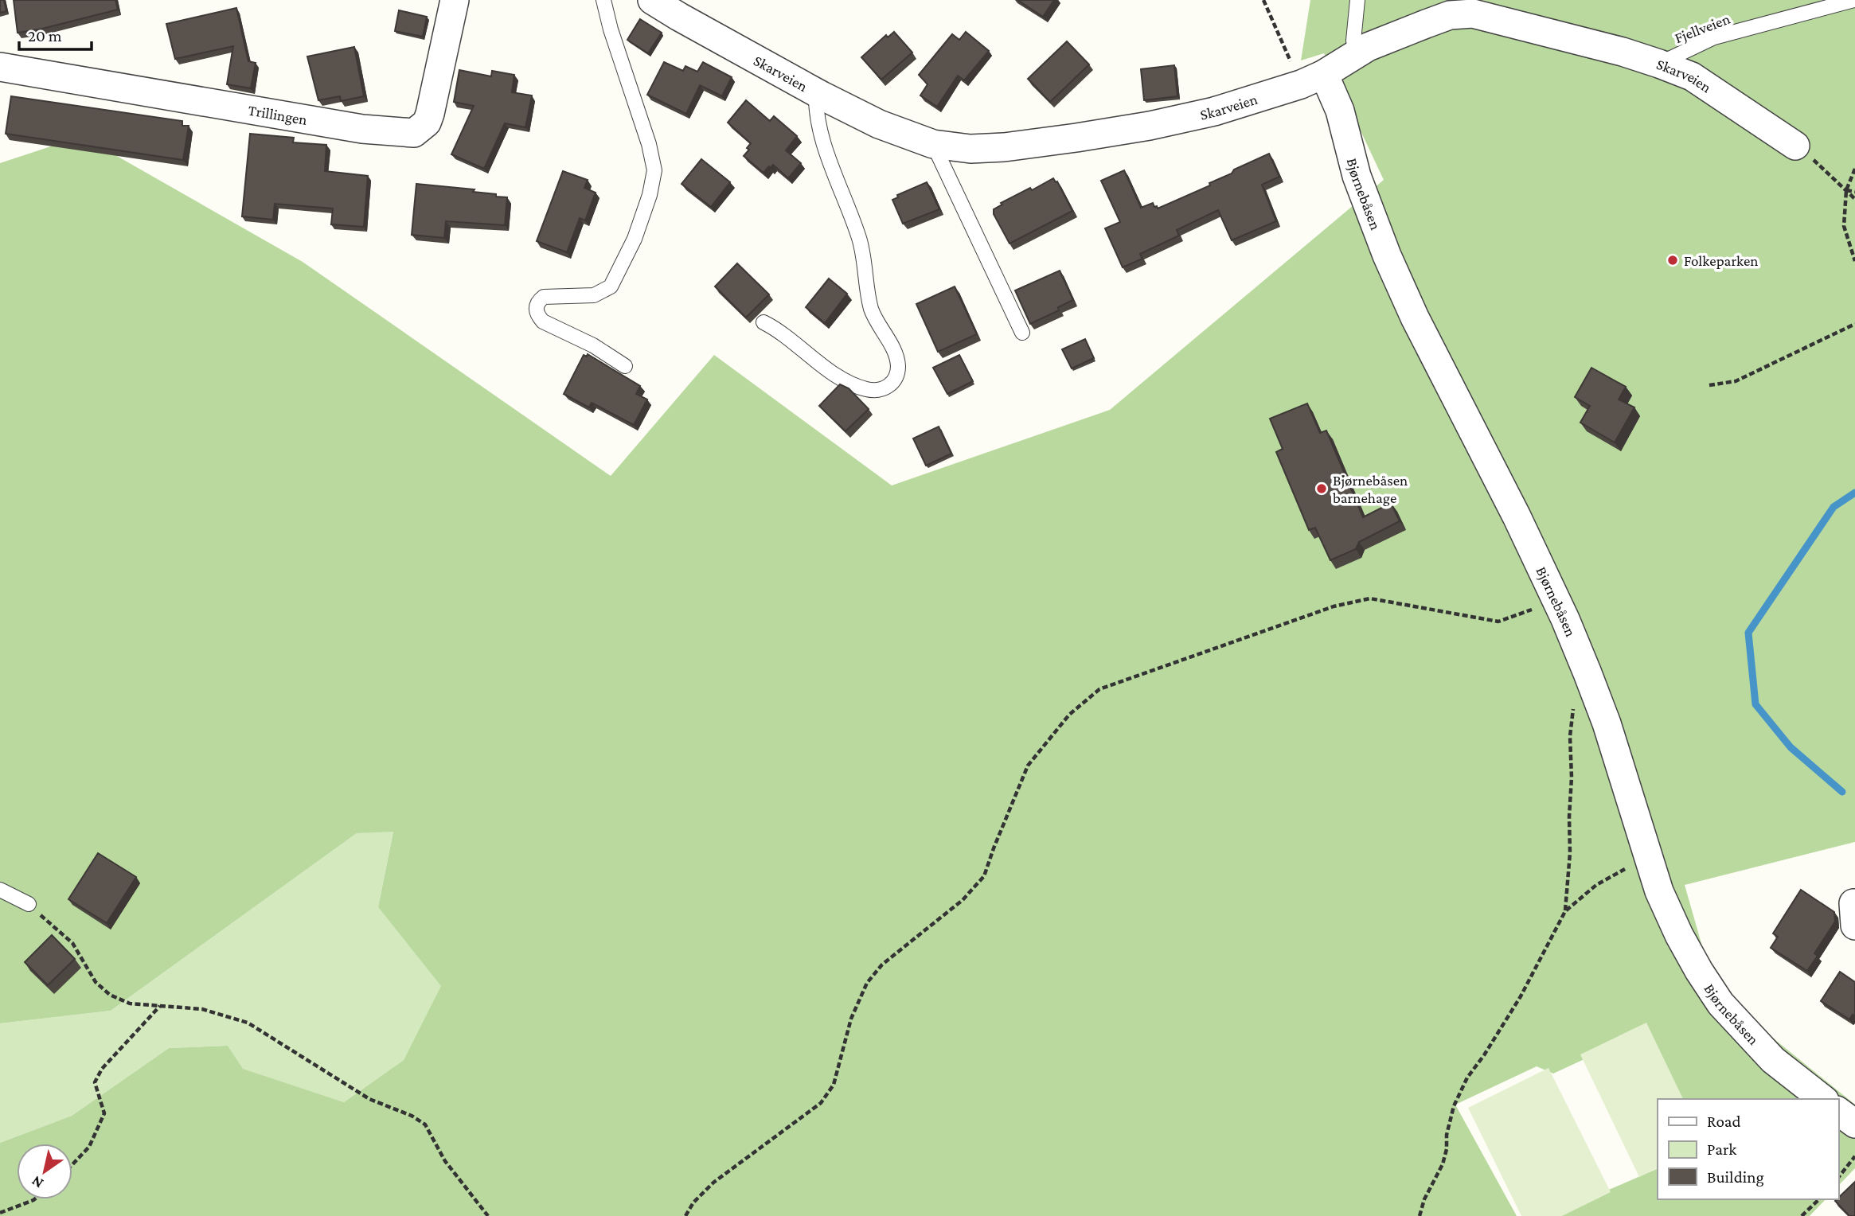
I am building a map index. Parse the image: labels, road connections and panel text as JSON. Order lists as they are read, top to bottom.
{
  "streets": {
    "street": ["Skarveien", "Trillingen", "Bjørnebåsen"],
    "lane": ["Fjellveien"]
  },
  "crossings": [
    ["Fjellveien", "Skarveien"],
    ["Skarveien", "Bjørnebåsen"]
  ],
  "places": ["Folkeparken", "Bjørnebåsen barnehage"],
  "legend": ["Road", "Park", "Building"],
  "scale_bar": "20 m",
  "north": "bottom left"
}
